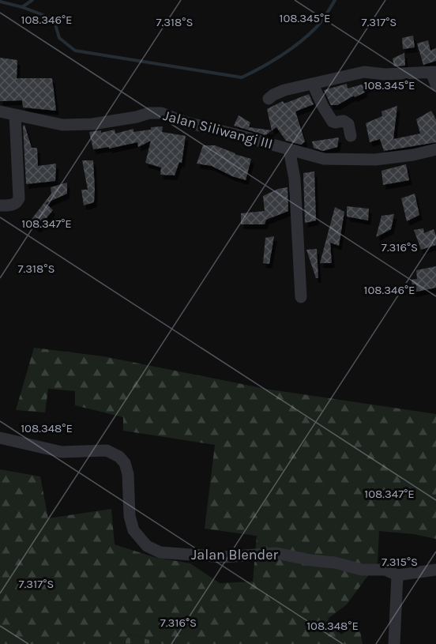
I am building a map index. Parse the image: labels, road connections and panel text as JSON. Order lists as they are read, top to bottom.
{
  "streets": {
    "street": ["Jalan Siliwangi III", "Jalan Blender"]
  },
  "coordinates": [
    "108.345°E",
    "108.346°E",
    "7.318°S",
    "7.317°S",
    "108.347°E",
    "7.316°S",
    "108.348°E",
    "7.315°S"
  ]
}
